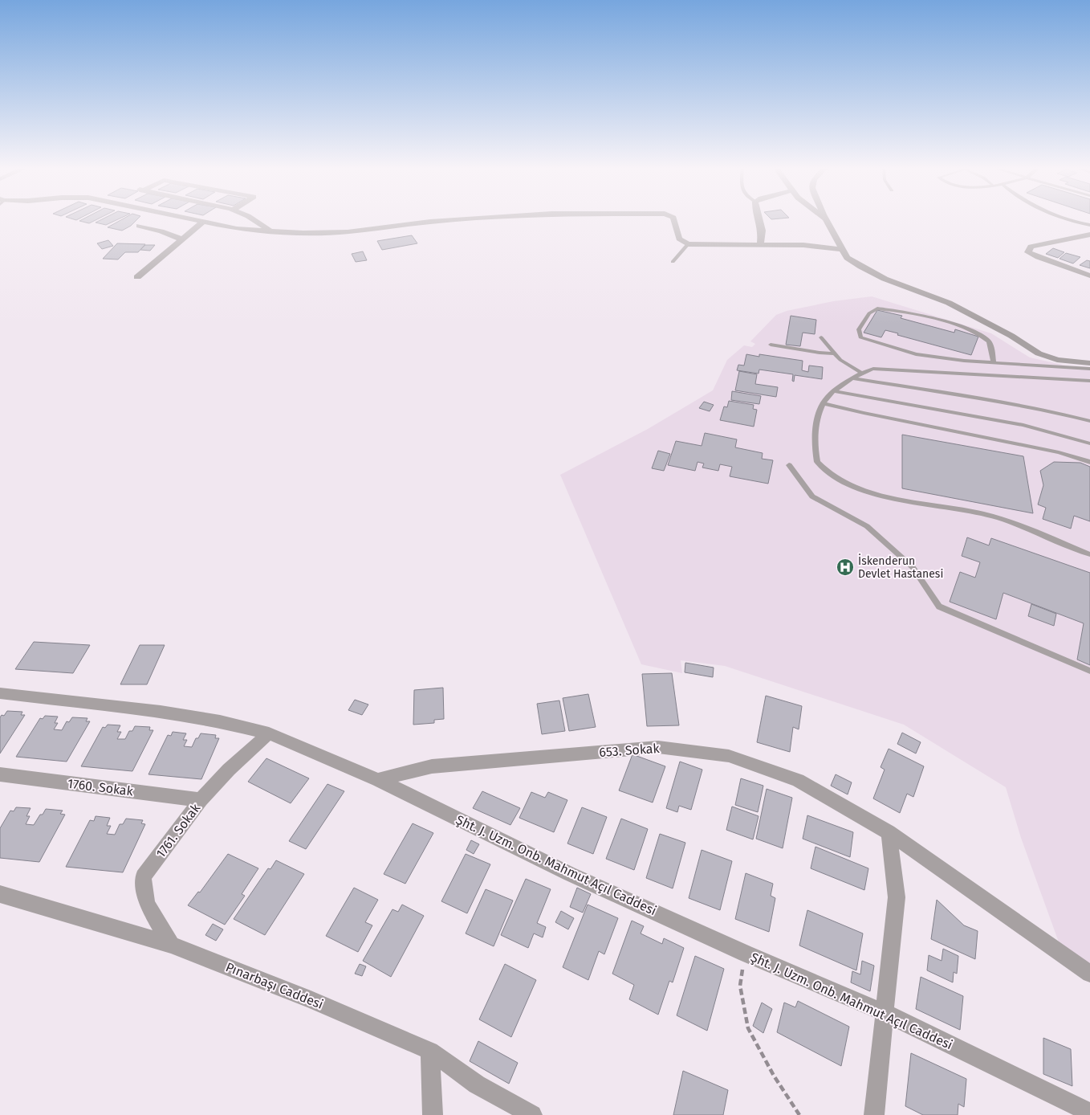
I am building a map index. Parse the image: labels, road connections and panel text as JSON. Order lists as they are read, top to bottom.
{
  "streets": {
    "street": [
      "653. Sokak",
      "1760. Sokak",
      "1761. Sokak",
      "Şht. J. Uzm. Onb. Mahmut Açıl Caddesi",
      "Pınarbaşı Caddesi"
    ]
  },
  "crossings": [
    ["653. Sokak", "Şht. J. Uzm. Onb. Mahmut Açıl Caddesi"],
    ["1760. Sokak", "1761. Sokak"],
    ["1761. Sokak", "Şht. J. Uzm. Onb. Mahmut Açıl Caddesi"],
    ["1761. Sokak", "Pınarbaşı Caddesi"]
  ],
  "places": {
    "hospital": ["İskenderun Devlet Hastanesi"]
  }
}
